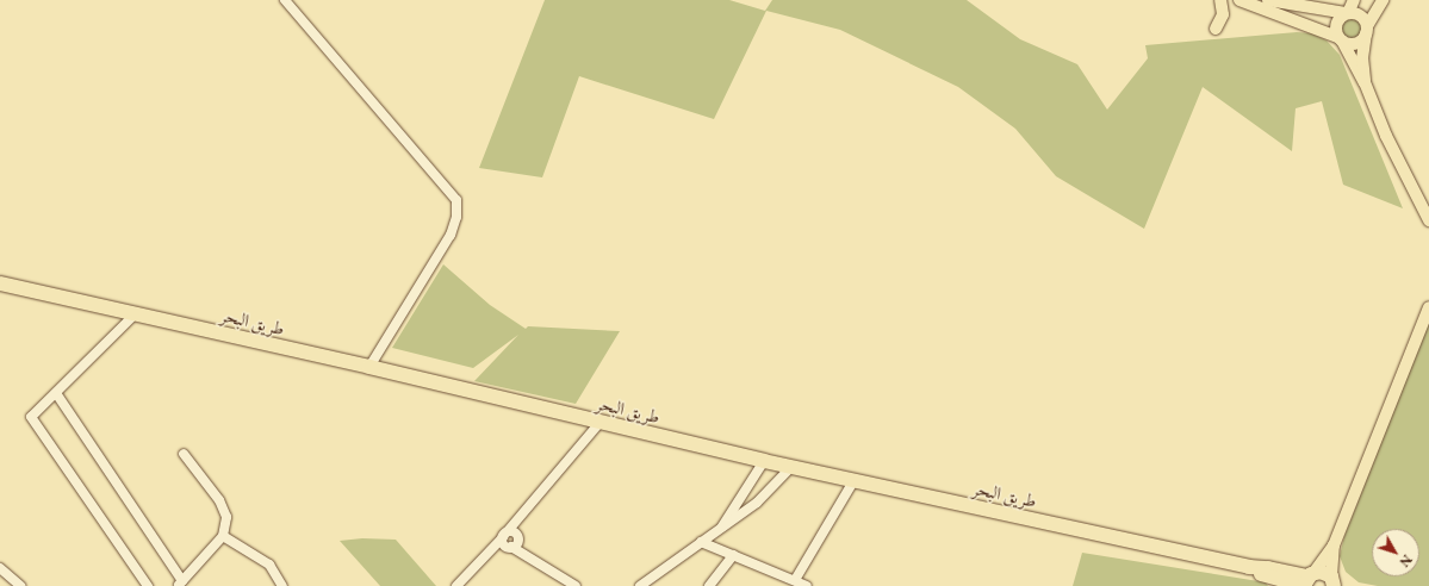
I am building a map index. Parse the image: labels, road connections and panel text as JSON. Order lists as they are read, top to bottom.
{
  "streets": {
    "highway": ["طريق البحر"]
  },
  "north": "bottom right"
}
